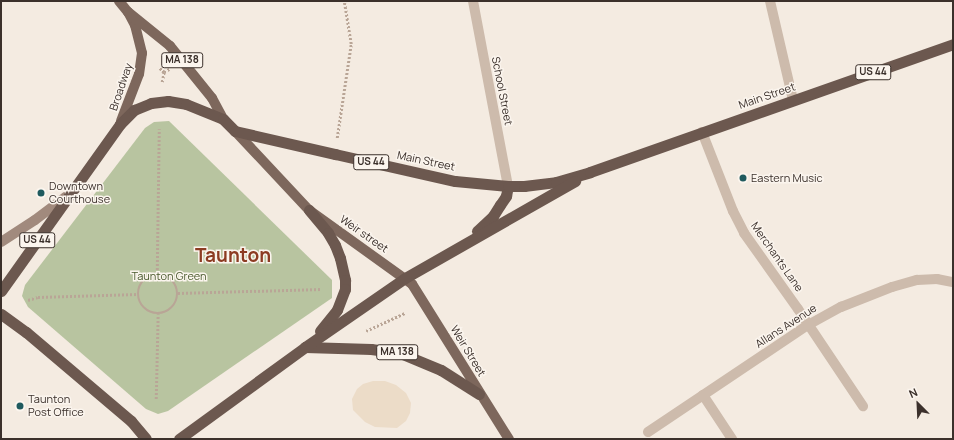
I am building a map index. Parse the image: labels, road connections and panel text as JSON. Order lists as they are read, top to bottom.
{
  "streets": {
    "highway": ["MA 138", "US 44", "Main Street"],
    "main road": ["Broadway", "Weir street", "Weir Street"],
    "street": ["School Street", "Merchants Lane", "Allans Avenue"]
  },
  "crossings": [
    ["MA 138", "US 44"],
    ["MA 138", "Broadway"],
    ["MA 138", "Main Street"],
    ["MA 138", "Weir street"],
    ["MA 138", "Weir Street"],
    ["US 44", "Broadway"],
    ["US 44", "Main Street"],
    ["US 44", "Weir street"],
    ["US 44", "Weir Street"],
    ["School Street", "Main Street"],
    ["Main Street", "Weir street"],
    ["Main Street", "Merchants Lane"],
    ["Main Street", "Weir Street"],
    ["Weir street", "Weir Street"],
    ["Merchants Lane", "Allans Avenue"]
  ],
  "districts": ["Taunton"],
  "parks": ["Taunton Green"],
  "places": ["Eastern Music", "Downtown Courthouse", "Taunton Post Office"],
  "north": "top left"
}
